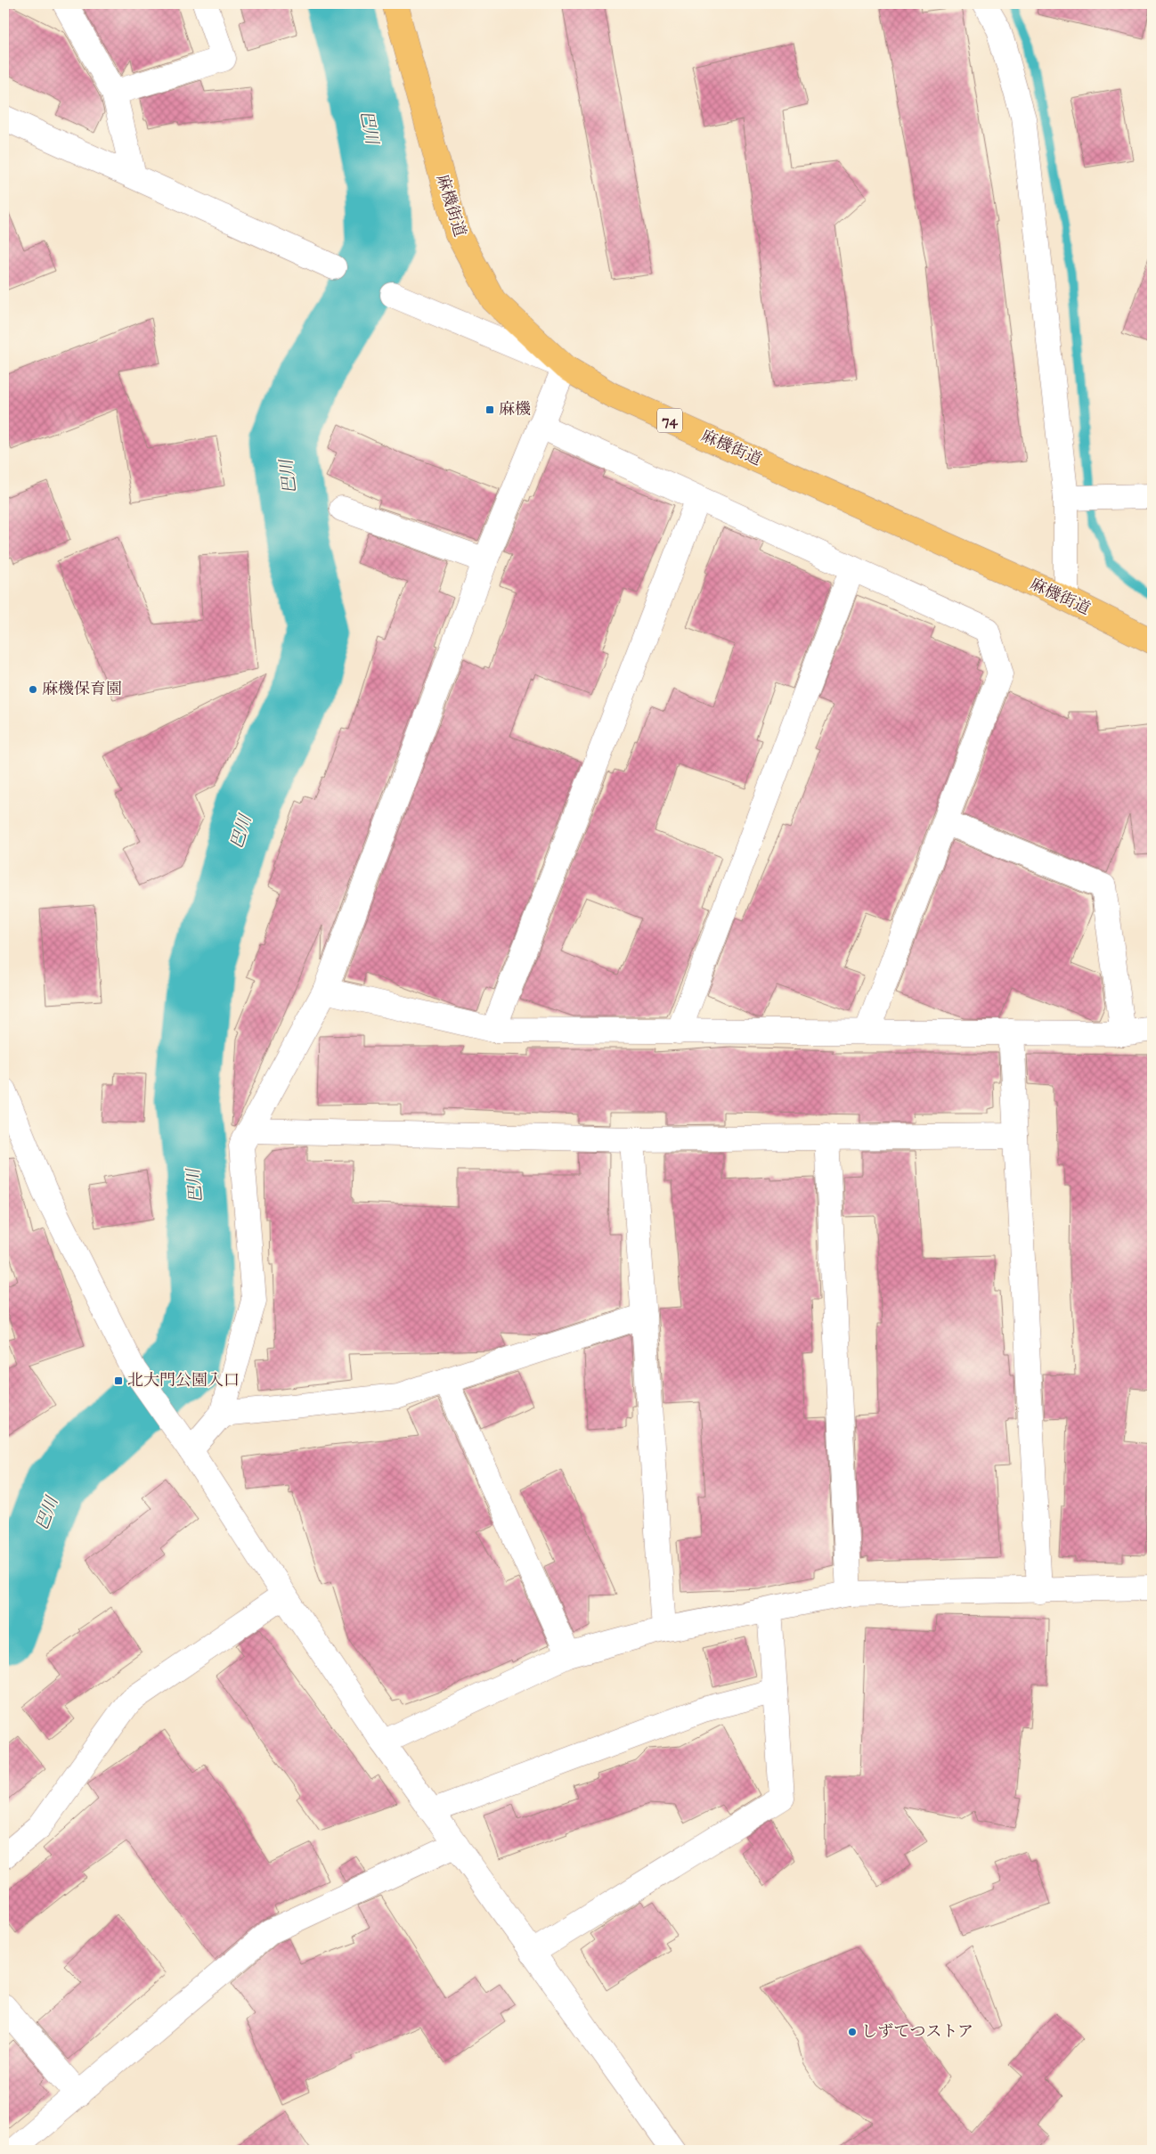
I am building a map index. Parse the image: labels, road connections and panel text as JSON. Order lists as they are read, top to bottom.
{
  "streets": {
    "main road": ["麻機街道", "74"]
  },
  "water": ["巴川"],
  "places": {
    "transit": ["麻機", "北大門公園入口"],
    "other": ["麻機保育園", "しずてつストア"]
  }
}
